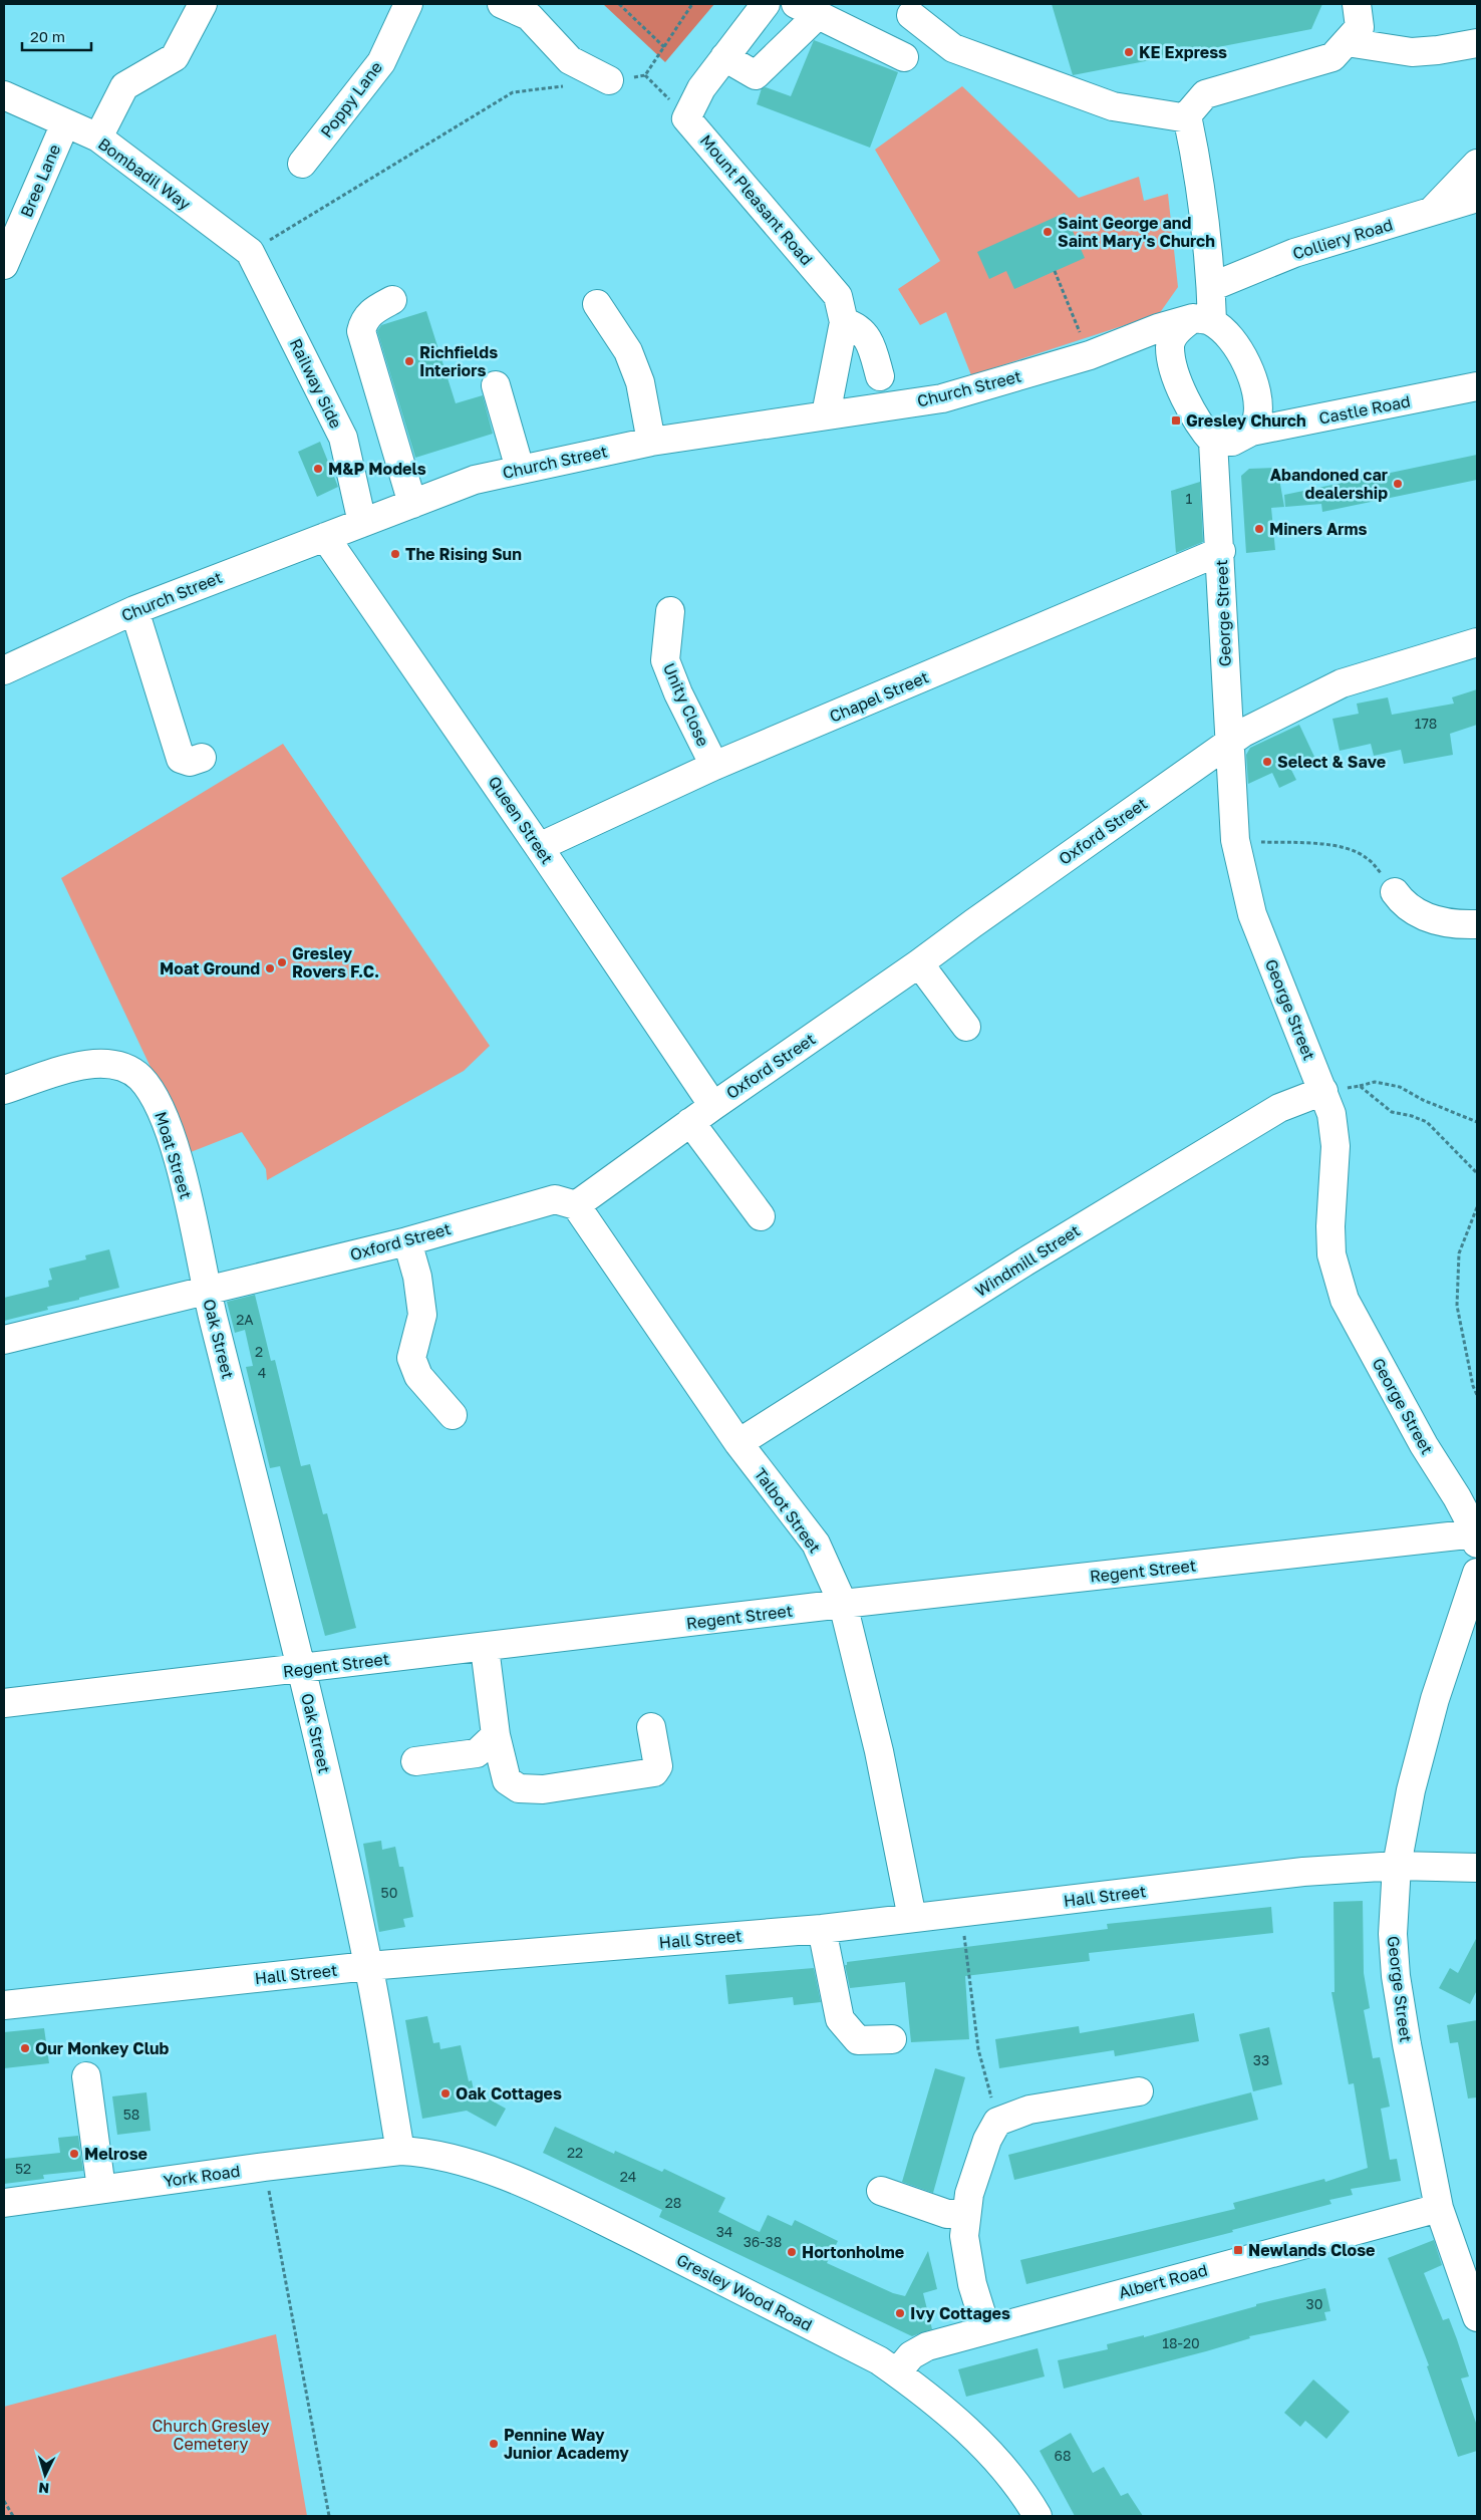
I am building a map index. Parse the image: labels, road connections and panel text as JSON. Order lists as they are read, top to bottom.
{
  "streets": {
    "street": [
      "Poppy Lane",
      "Bombadil Way",
      "Bree Lane",
      "Mount Pleasant Road",
      "Colliery Road",
      "Railway Side",
      "Church Street",
      "Castle Road",
      "George Street",
      "Chapel Street",
      "Unity Close",
      "Queen Street",
      "Oxford Street",
      "Moat Street",
      "Windmill Street",
      "Oak Street",
      "Talbot Street",
      "Regent Street",
      "Hall Street",
      "York Road",
      "Albert Road",
      "Gresley Wood Road"
    ]
  },
  "crossings": [
    ["Bombadil Way", "Bree Lane"],
    ["Bombadil Way", "Railway Side"],
    ["Mount Pleasant Road", "Church Street"],
    ["Railway Side", "Church Street"],
    ["Church Street", "Queen Street"],
    ["Castle Road", "George Street"],
    ["George Street", "Chapel Street"],
    ["George Street", "Oxford Street"],
    ["George Street", "Windmill Street"],
    ["George Street", "Regent Street"],
    ["George Street", "Hall Street"],
    ["George Street", "Albert Road"],
    ["Chapel Street", "Unity Close"],
    ["Chapel Street", "Queen Street"],
    ["Queen Street", "Oxford Street"],
    ["Oxford Street", "Moat Street"],
    ["Oxford Street", "Oak Street"],
    ["Oxford Street", "Talbot Street"],
    ["Moat Street", "Oak Street"],
    ["Windmill Street", "Talbot Street"],
    ["Oak Street", "Regent Street"],
    ["Oak Street", "Hall Street"],
    ["Oak Street", "York Road"],
    ["Oak Street", "Gresley Wood Road"],
    ["Talbot Street", "Regent Street"],
    ["Talbot Street", "Hall Street"],
    ["York Road", "Gresley Wood Road"],
    ["Albert Road", "Gresley Wood Road"]
  ],
  "parks": ["Church Gresley Cemetery"],
  "places": {
    "other": [
      "KE Express",
      "Saint George and Saint Mary's Church",
      "Richfields Interiors",
      "M&P Models",
      "Abandoned car dealership",
      "Miners Arms",
      "The Rising Sun",
      "Select & Save",
      "Gresley Rovers F.C.",
      "Moat Ground",
      "Our Monkey Club",
      "Oak Cottages",
      "Melrose",
      "Hortonholme",
      "Ivy Cottages",
      "Pennine Way Junior Academy"
    ],
    "transit": ["Gresley Church", "Newlands Close"]
  },
  "house_numbers": [
    "1",
    "178",
    "2A",
    "2",
    "4",
    "50",
    "33",
    "58",
    "22",
    "52",
    "24",
    "28",
    "34",
    "36-38",
    "30",
    "18-20",
    "68"
  ],
  "scale_bar": "20 m",
  "north": "bottom"
}
